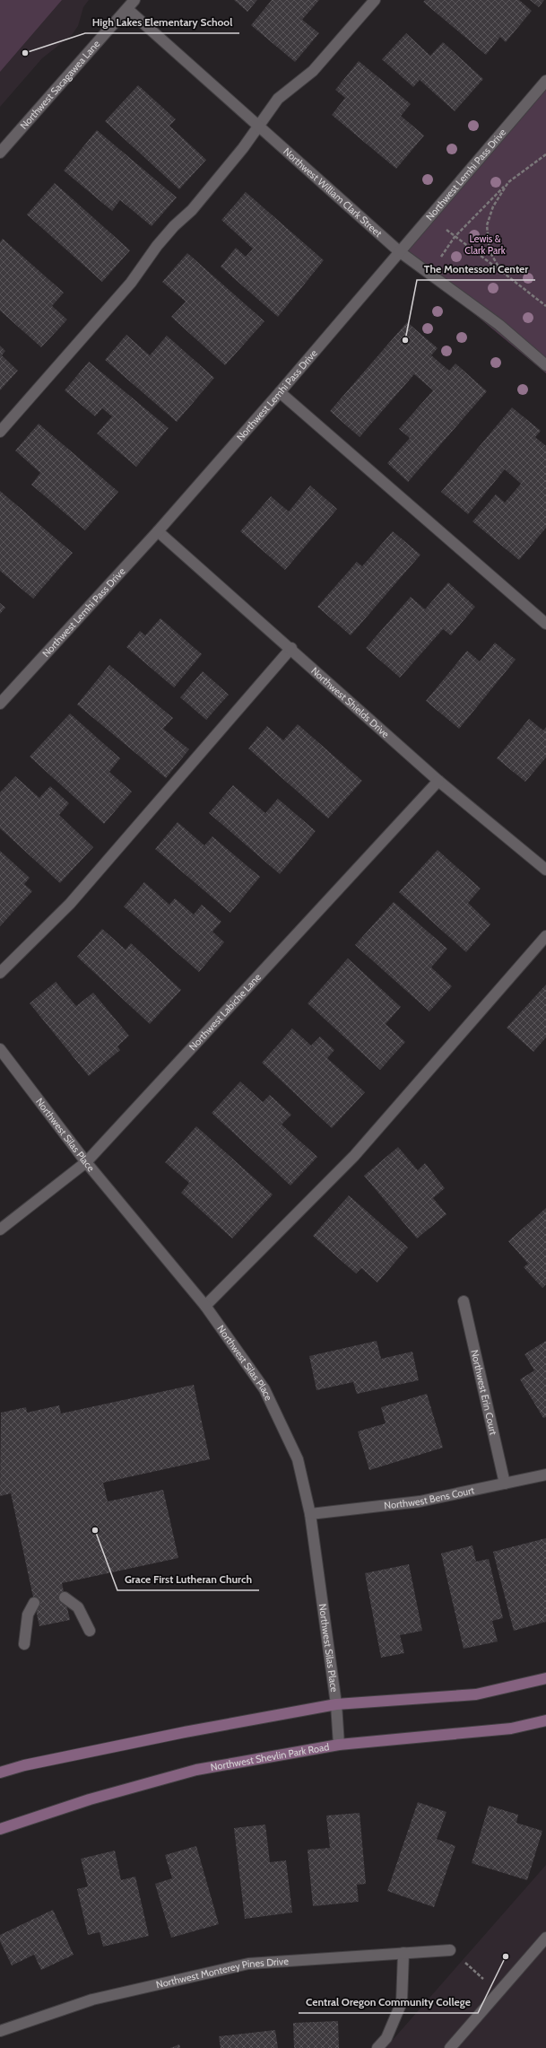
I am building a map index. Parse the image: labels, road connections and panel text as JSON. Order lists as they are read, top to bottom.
{
  "streets": {
    "main road": ["Northwest Shevlin Park Road"],
    "street": [
      "Northwest Sacagawea Lane",
      "Northwest Lemhi Pass Drive",
      "Northwest William Clark Street",
      "Northwest Shields Drive",
      "Northwest Labiche Lane",
      "Northwest Silas Place",
      "Northwest Erin Court",
      "Northwest Bens Court",
      "Northwest Monterey Pines Drive"
    ]
  },
  "crossings": [
    ["Northwest Sacagawea Lane", "Northwest William Clark Street"],
    ["Northwest Lemhi Pass Drive", "Northwest William Clark Street"],
    ["Northwest Lemhi Pass Drive", "Northwest Shields Drive"],
    ["Northwest Shields Drive", "Northwest Labiche Lane"],
    ["Northwest Labiche Lane", "Northwest Silas Place"],
    ["Northwest Silas Place", "Northwest Bens Court"],
    ["Northwest Silas Place", "Northwest Shevlin Park Road"],
    ["Northwest Erin Court", "Northwest Bens Court"]
  ],
  "parks": ["Lewis & Clark Park"],
  "places": [
    "High Lakes Elementary School",
    "The Montessori Center",
    "Grace First Lutheran Church",
    "Central Oregon Community College"
  ]
}
